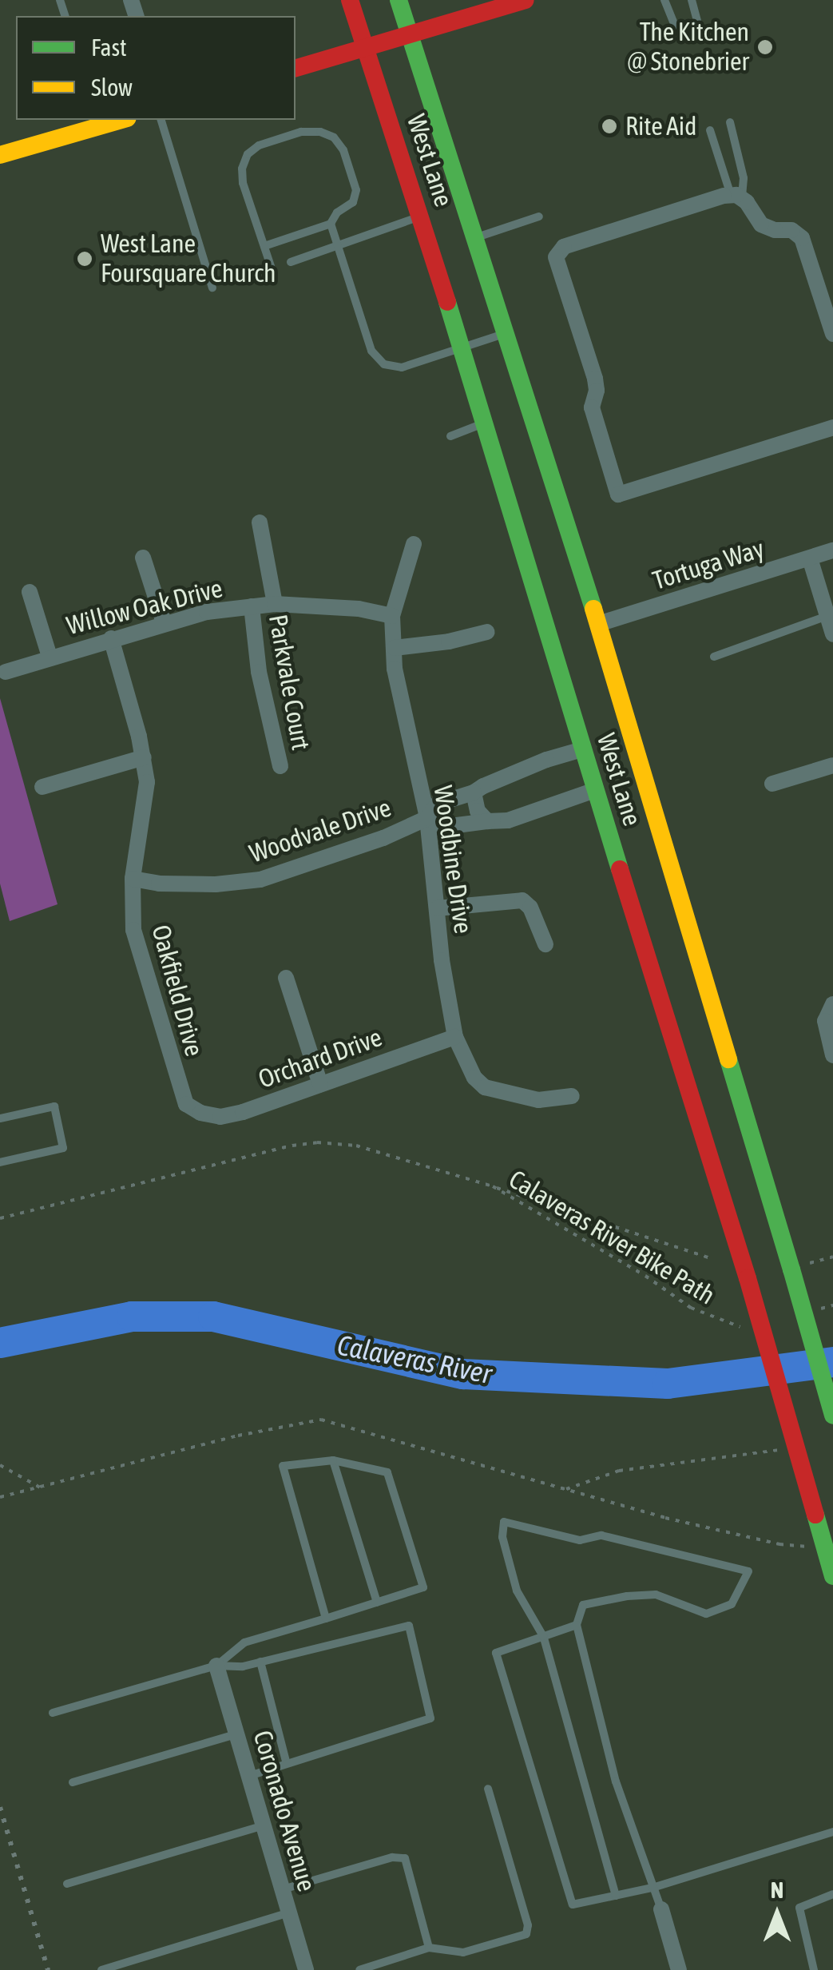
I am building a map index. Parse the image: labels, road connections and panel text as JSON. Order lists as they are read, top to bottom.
{
  "streets": {
    "main road": ["West Lane"],
    "street": [
      "Tortuga Way",
      "Willow Oak Drive",
      "Parkvale Court",
      "Woodvale Drive",
      "Woodbine Drive",
      "Oakfield Drive",
      "Orchard Drive",
      "Coronado Avenue"
    ],
    "path": ["Calaveras River Bike Path"]
  },
  "crossings": [
    ["West Lane", "Tortuga Way"],
    ["West Lane", "Woodvale Drive"],
    ["Willow Oak Drive", "Parkvale Court"],
    ["Willow Oak Drive", "Woodbine Drive"],
    ["Willow Oak Drive", "Oakfield Drive"],
    ["Woodvale Drive", "Woodbine Drive"],
    ["Woodvale Drive", "Oakfield Drive"],
    ["Woodbine Drive", "Orchard Drive"],
    ["Oakfield Drive", "Orchard Drive"]
  ],
  "water": ["Calaveras River"],
  "places": ["The Kitchen @ Stonebrier", "Rite Aid", "West Lane Foursquare Church"],
  "legend": ["Fast", "Slow"],
  "north": "top"
}
